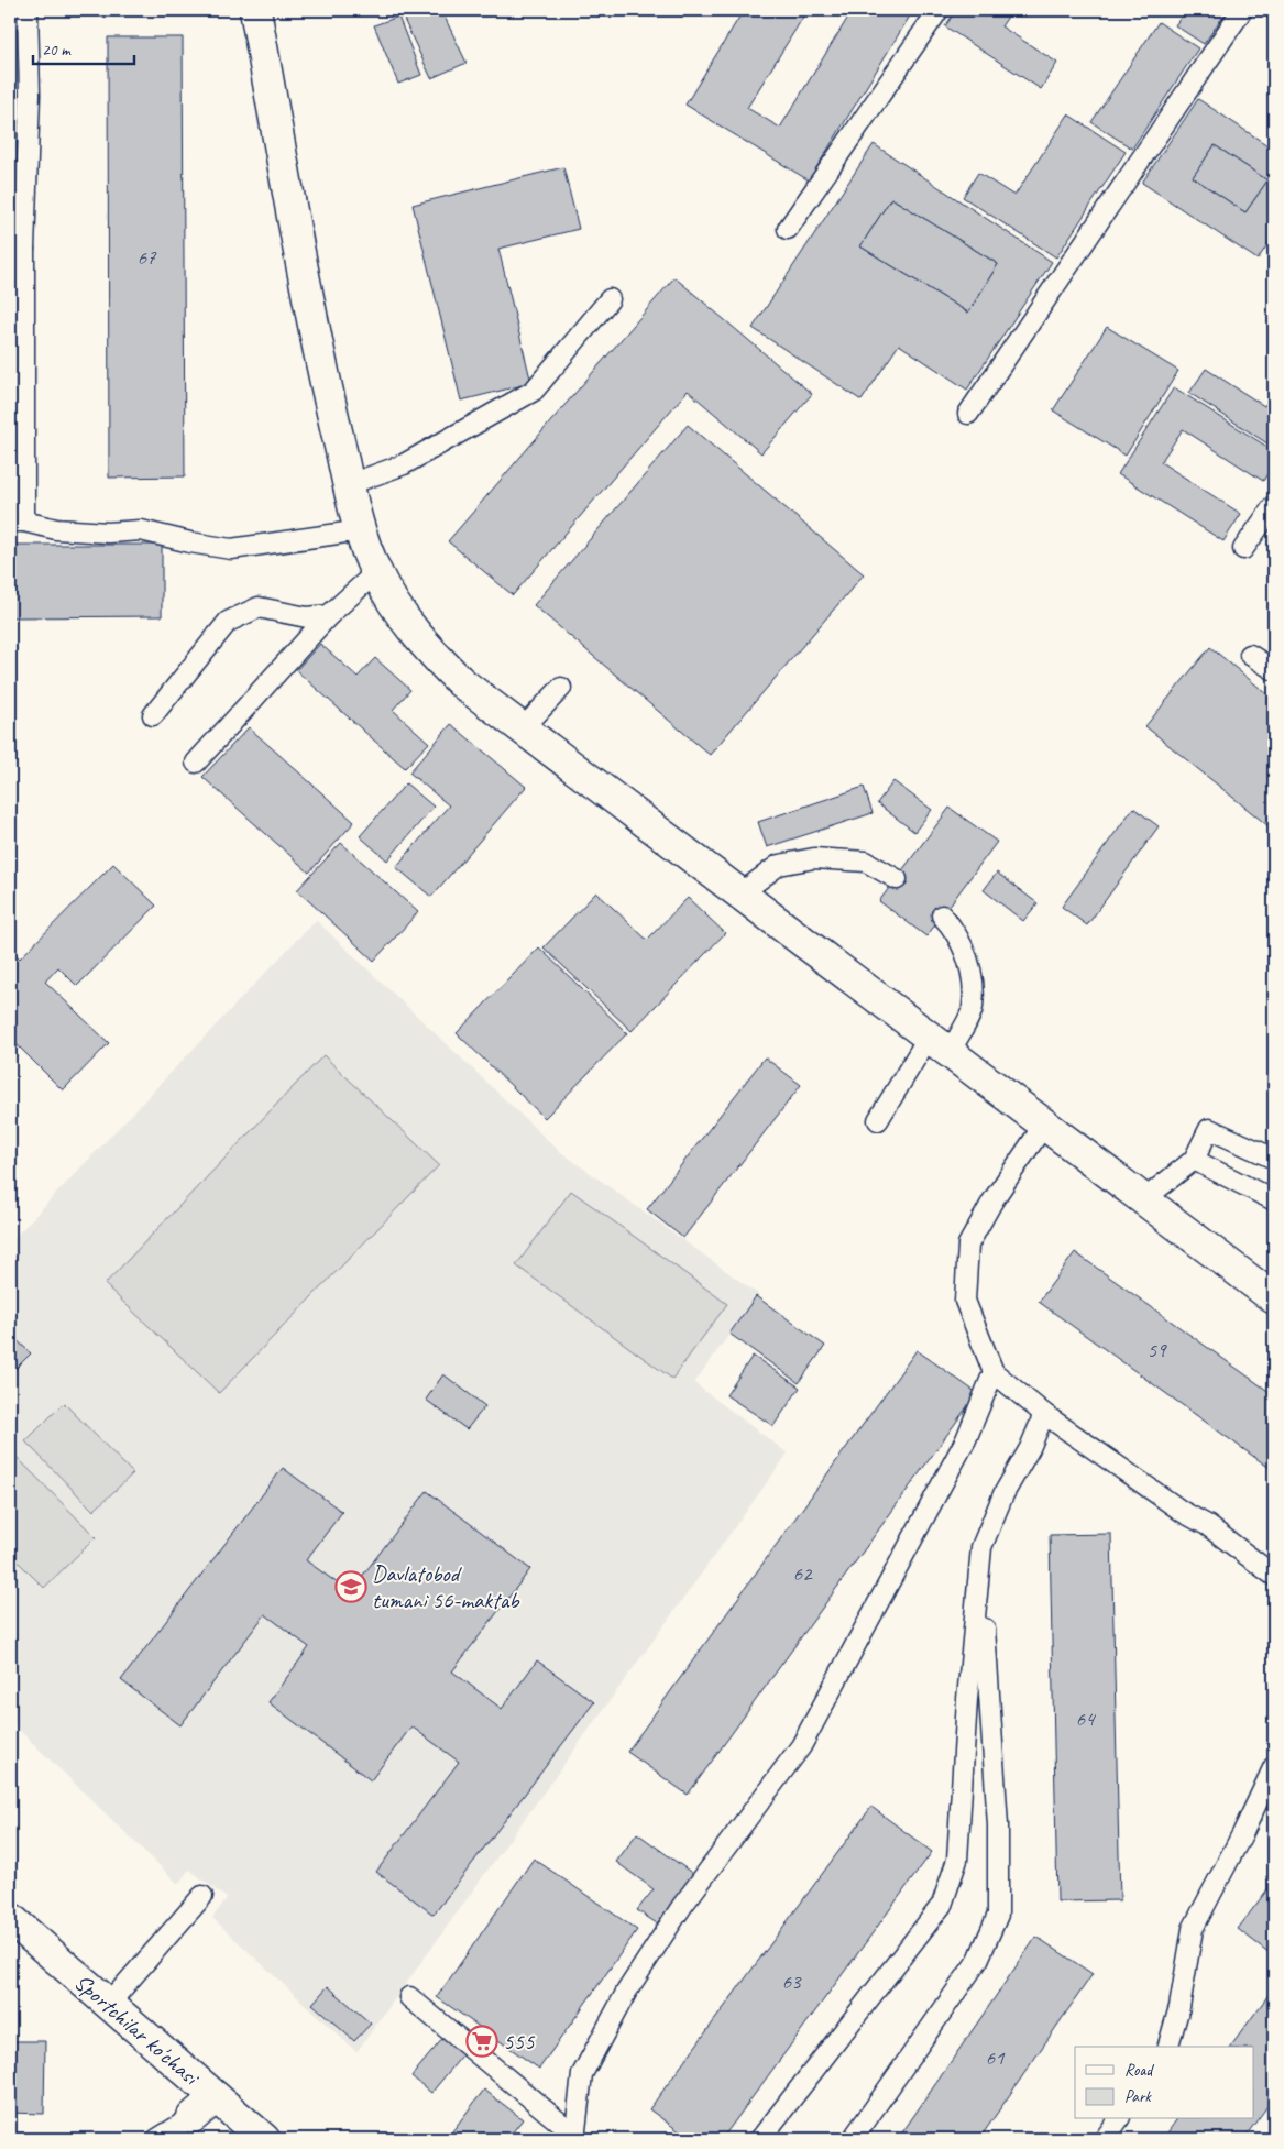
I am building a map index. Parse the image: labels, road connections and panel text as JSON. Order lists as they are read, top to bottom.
{
  "streets": {
    "street": ["Sportchilar ko'chasi"]
  },
  "places": {
    "school or university": ["Davlatobod tumani 56-maktab"],
    "supermarket": ["555"]
  },
  "house_numbers": [
    "67",
    "59",
    "62",
    "64",
    "63",
    "61"
  ],
  "legend": ["Road", "Park"],
  "scale_bar": "20 m"
}
